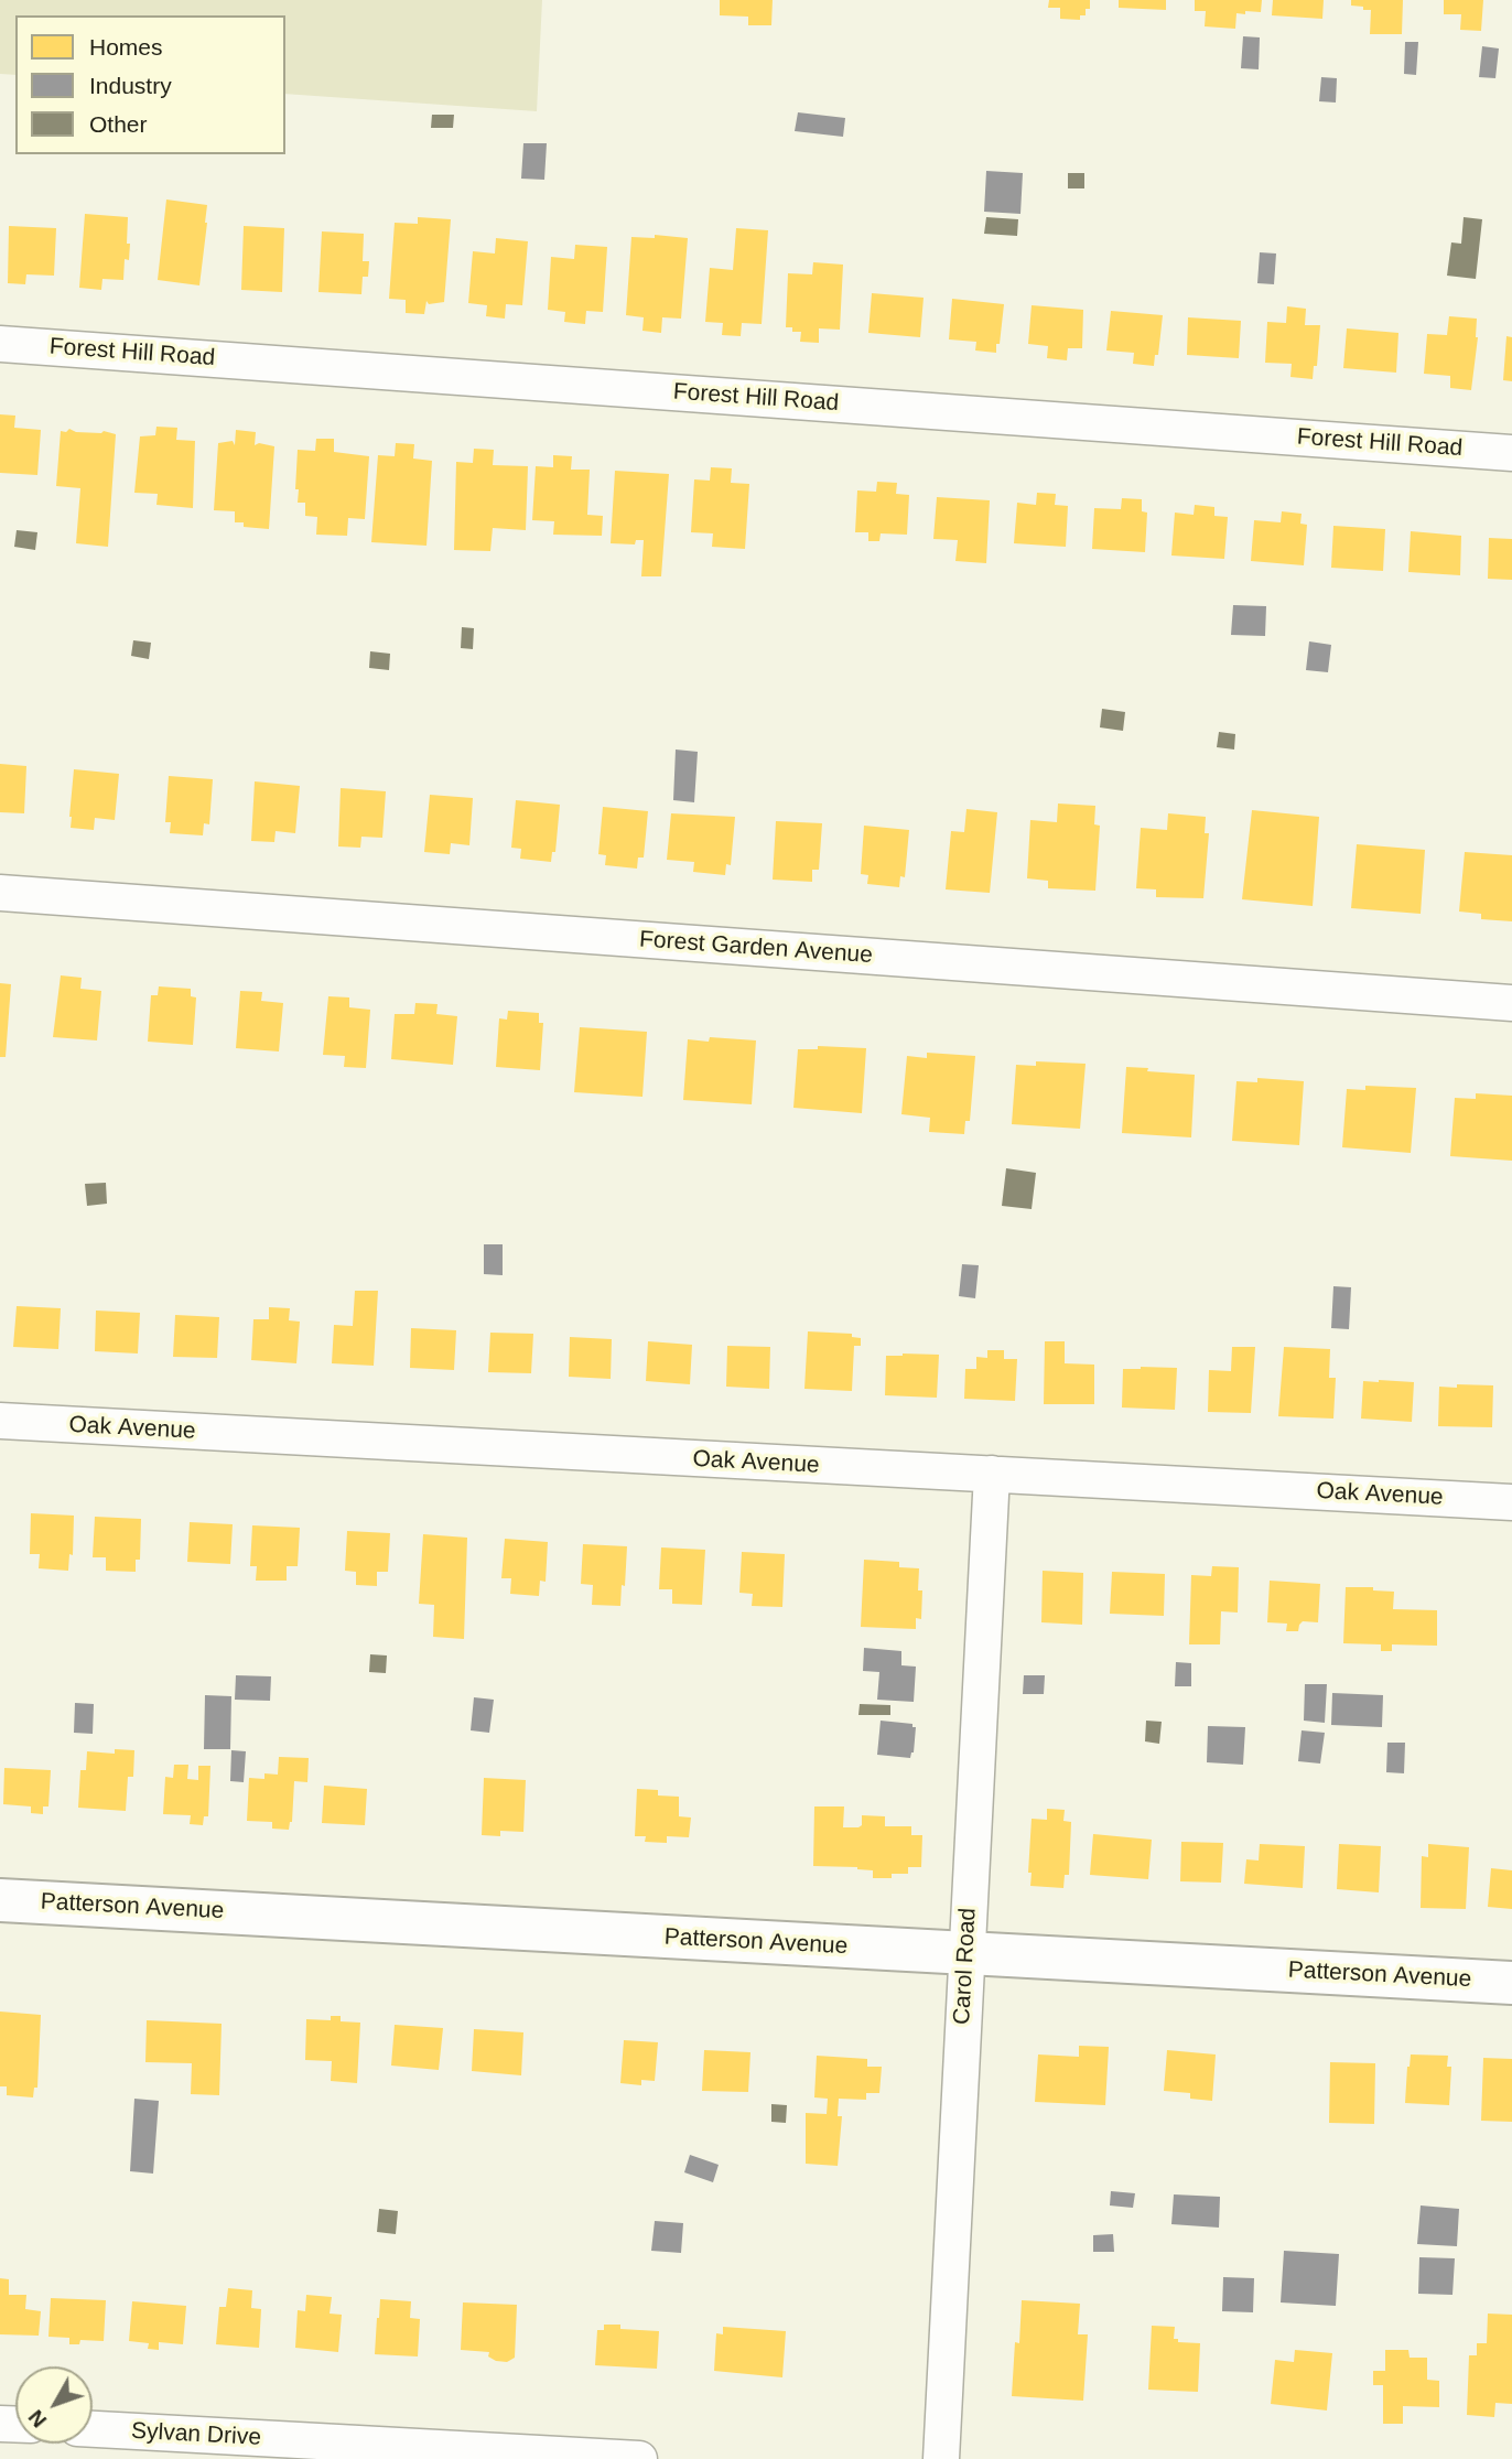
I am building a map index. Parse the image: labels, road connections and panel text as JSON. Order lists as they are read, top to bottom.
{
  "streets": {
    "main road": ["Patterson Avenue"],
    "street": [
      "Forest Hill Road",
      "Forest Garden Avenue",
      "Oak Avenue",
      "Carol Road",
      "Sylvan Drive"
    ]
  },
  "crossings": [
    ["Oak Avenue", "Carol Road"],
    ["Patterson Avenue", "Carol Road"]
  ],
  "legend": ["Homes", "Industry", "Other"],
  "north": "bottom left"
}
